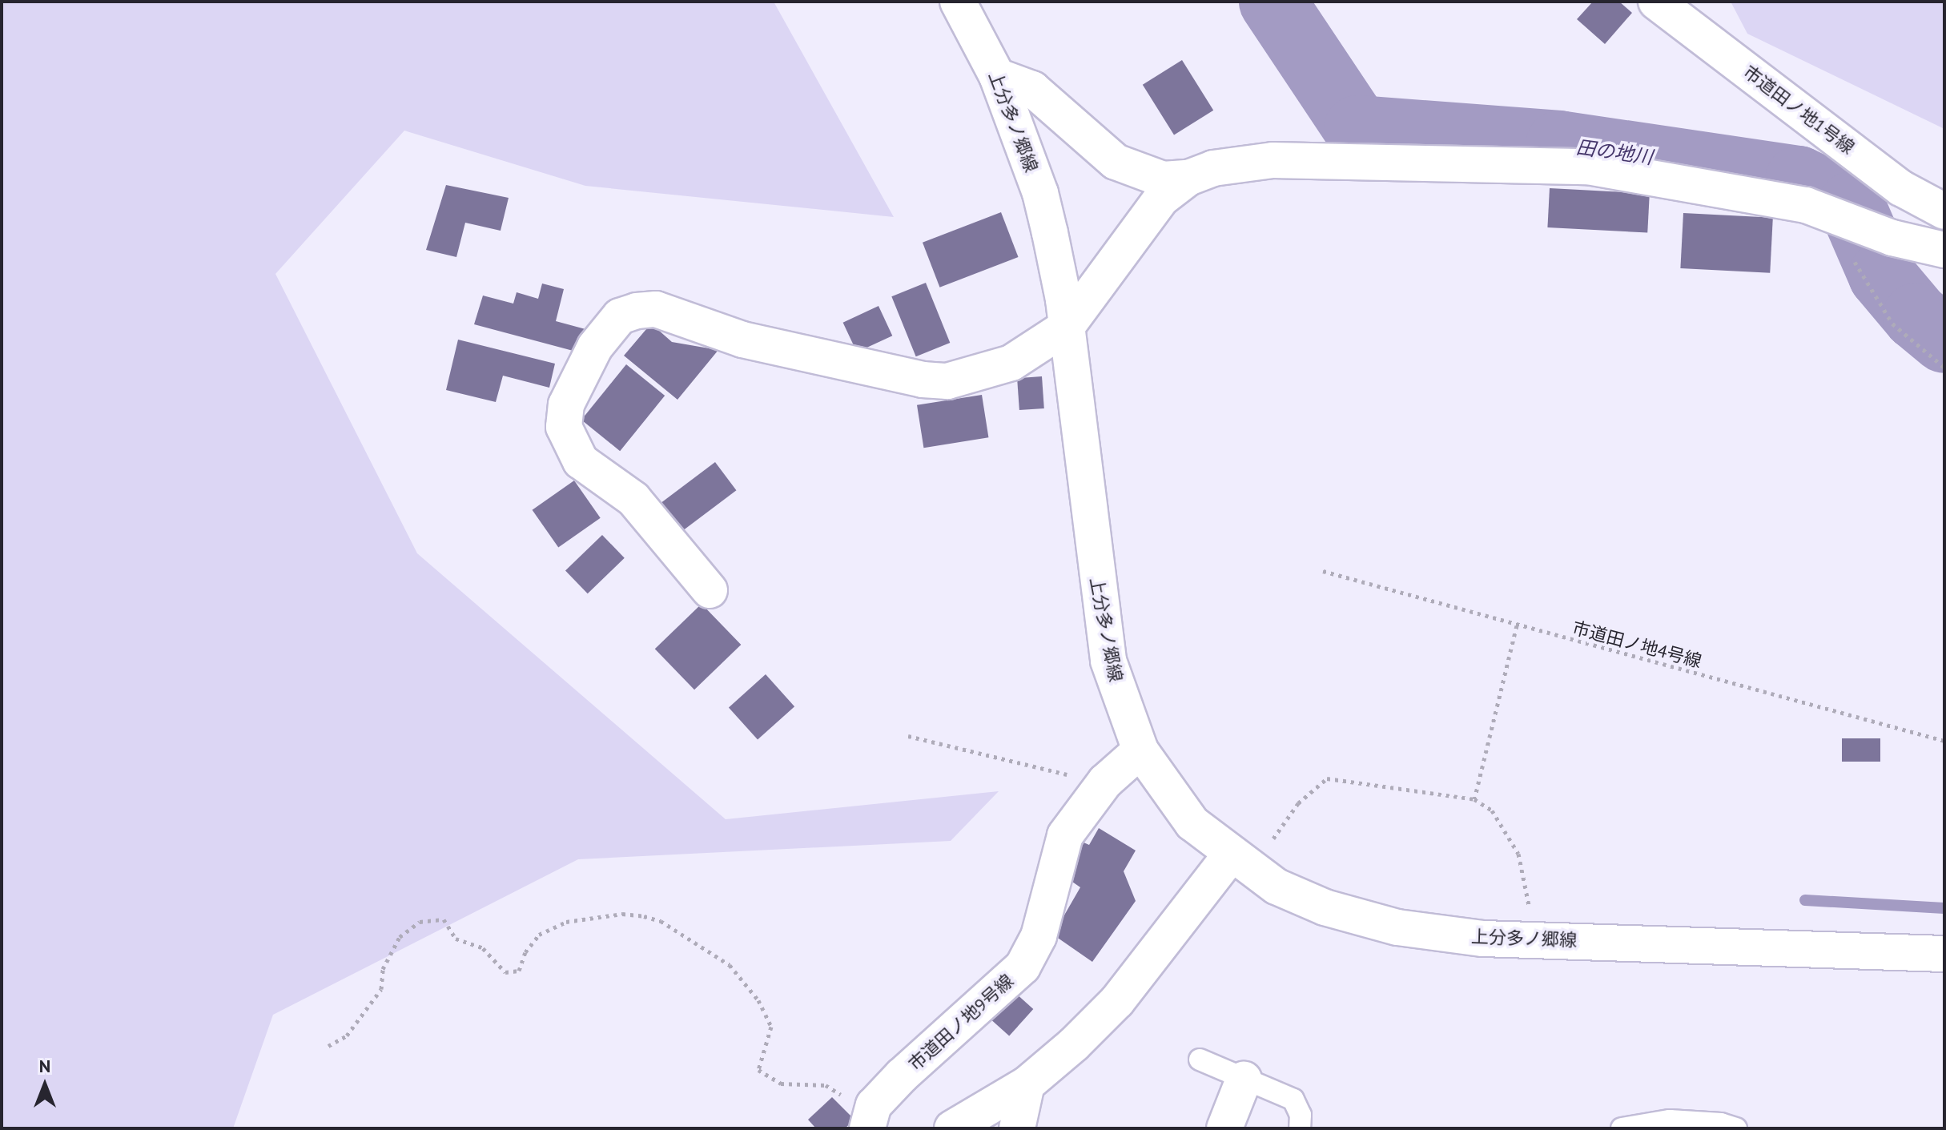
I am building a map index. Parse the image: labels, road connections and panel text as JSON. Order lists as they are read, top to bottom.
{
  "streets": {
    "street": ["市道田ノ地1号線", "上分多ノ郷線", "市道田ノ地9号線"],
    "path": ["市道田ノ地4号線"]
  },
  "crossings": [
    ["上分多ノ郷線", "市道田ノ地9号線"]
  ],
  "water": ["田の地川"],
  "north": "top"
}
